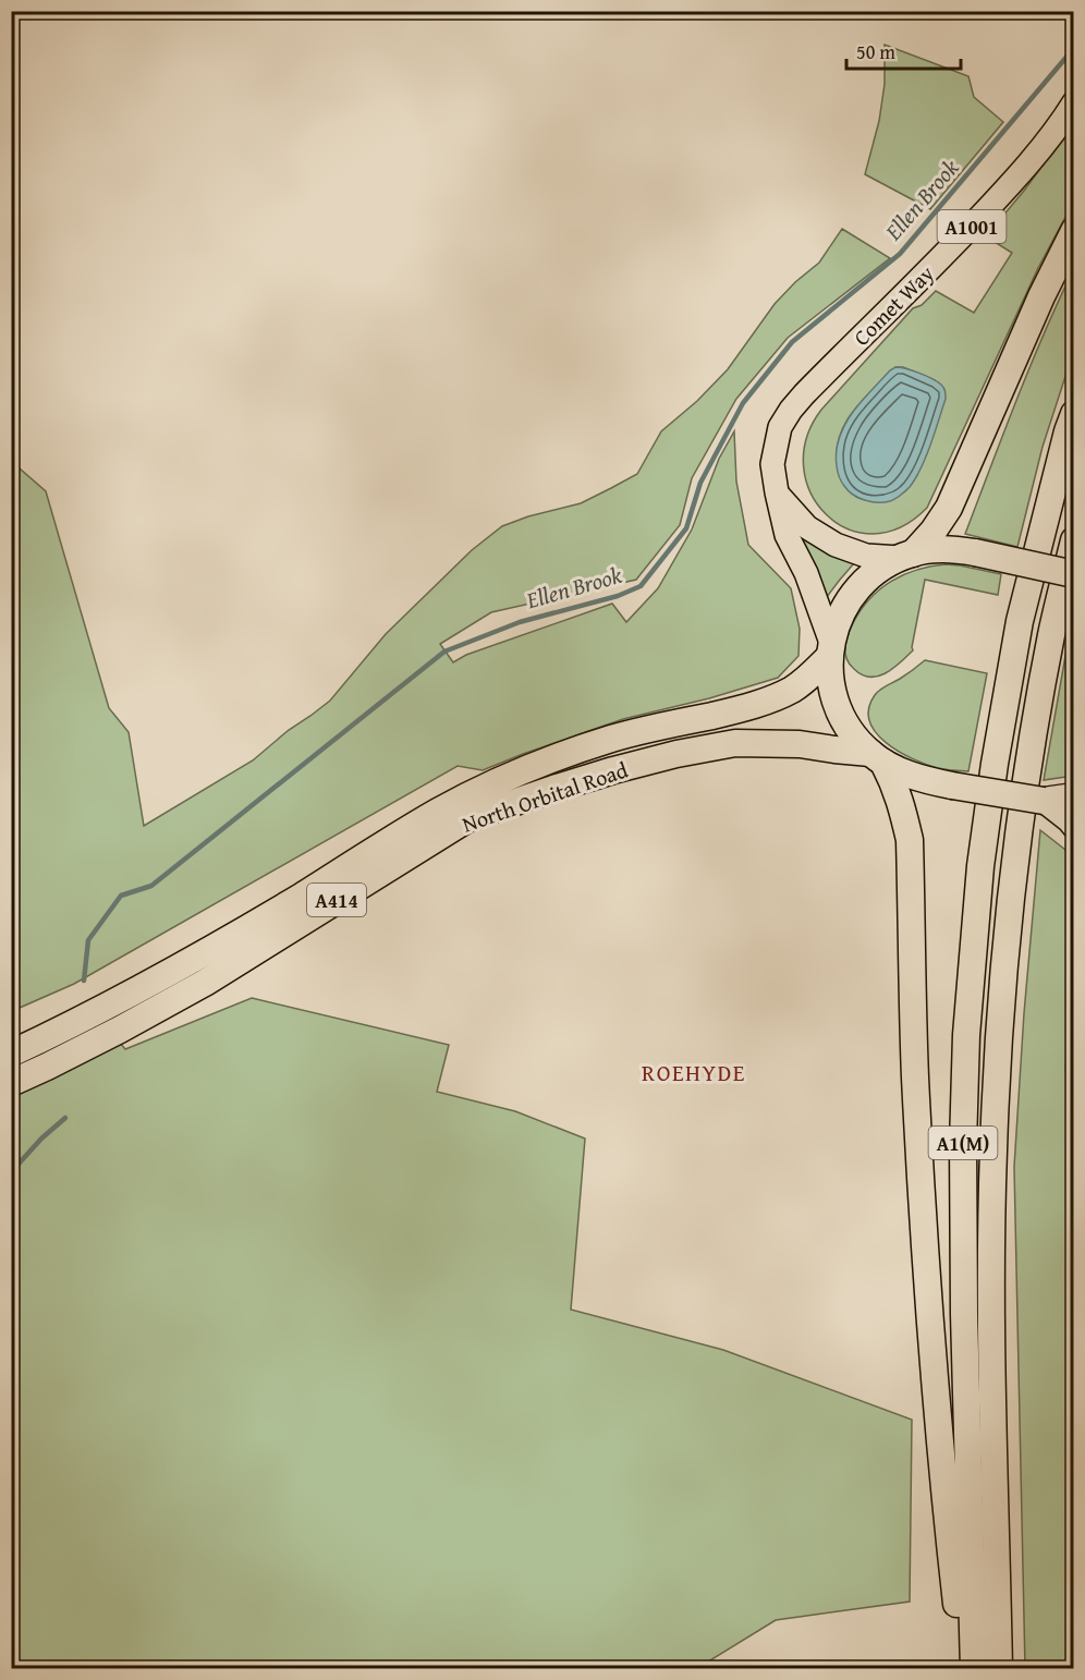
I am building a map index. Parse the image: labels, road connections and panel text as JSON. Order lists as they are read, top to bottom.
{
  "streets": {
    "highway": ["North Orbital Road", "A414", "A1(M)"],
    "main road": ["A1001", "Comet Way"]
  },
  "crossings": [
    ["Comet Way", "North Orbital Road"]
  ],
  "districts": ["ROEHYDE"],
  "water": ["Ellen Brook"],
  "scale_bar": "50 m"
}
